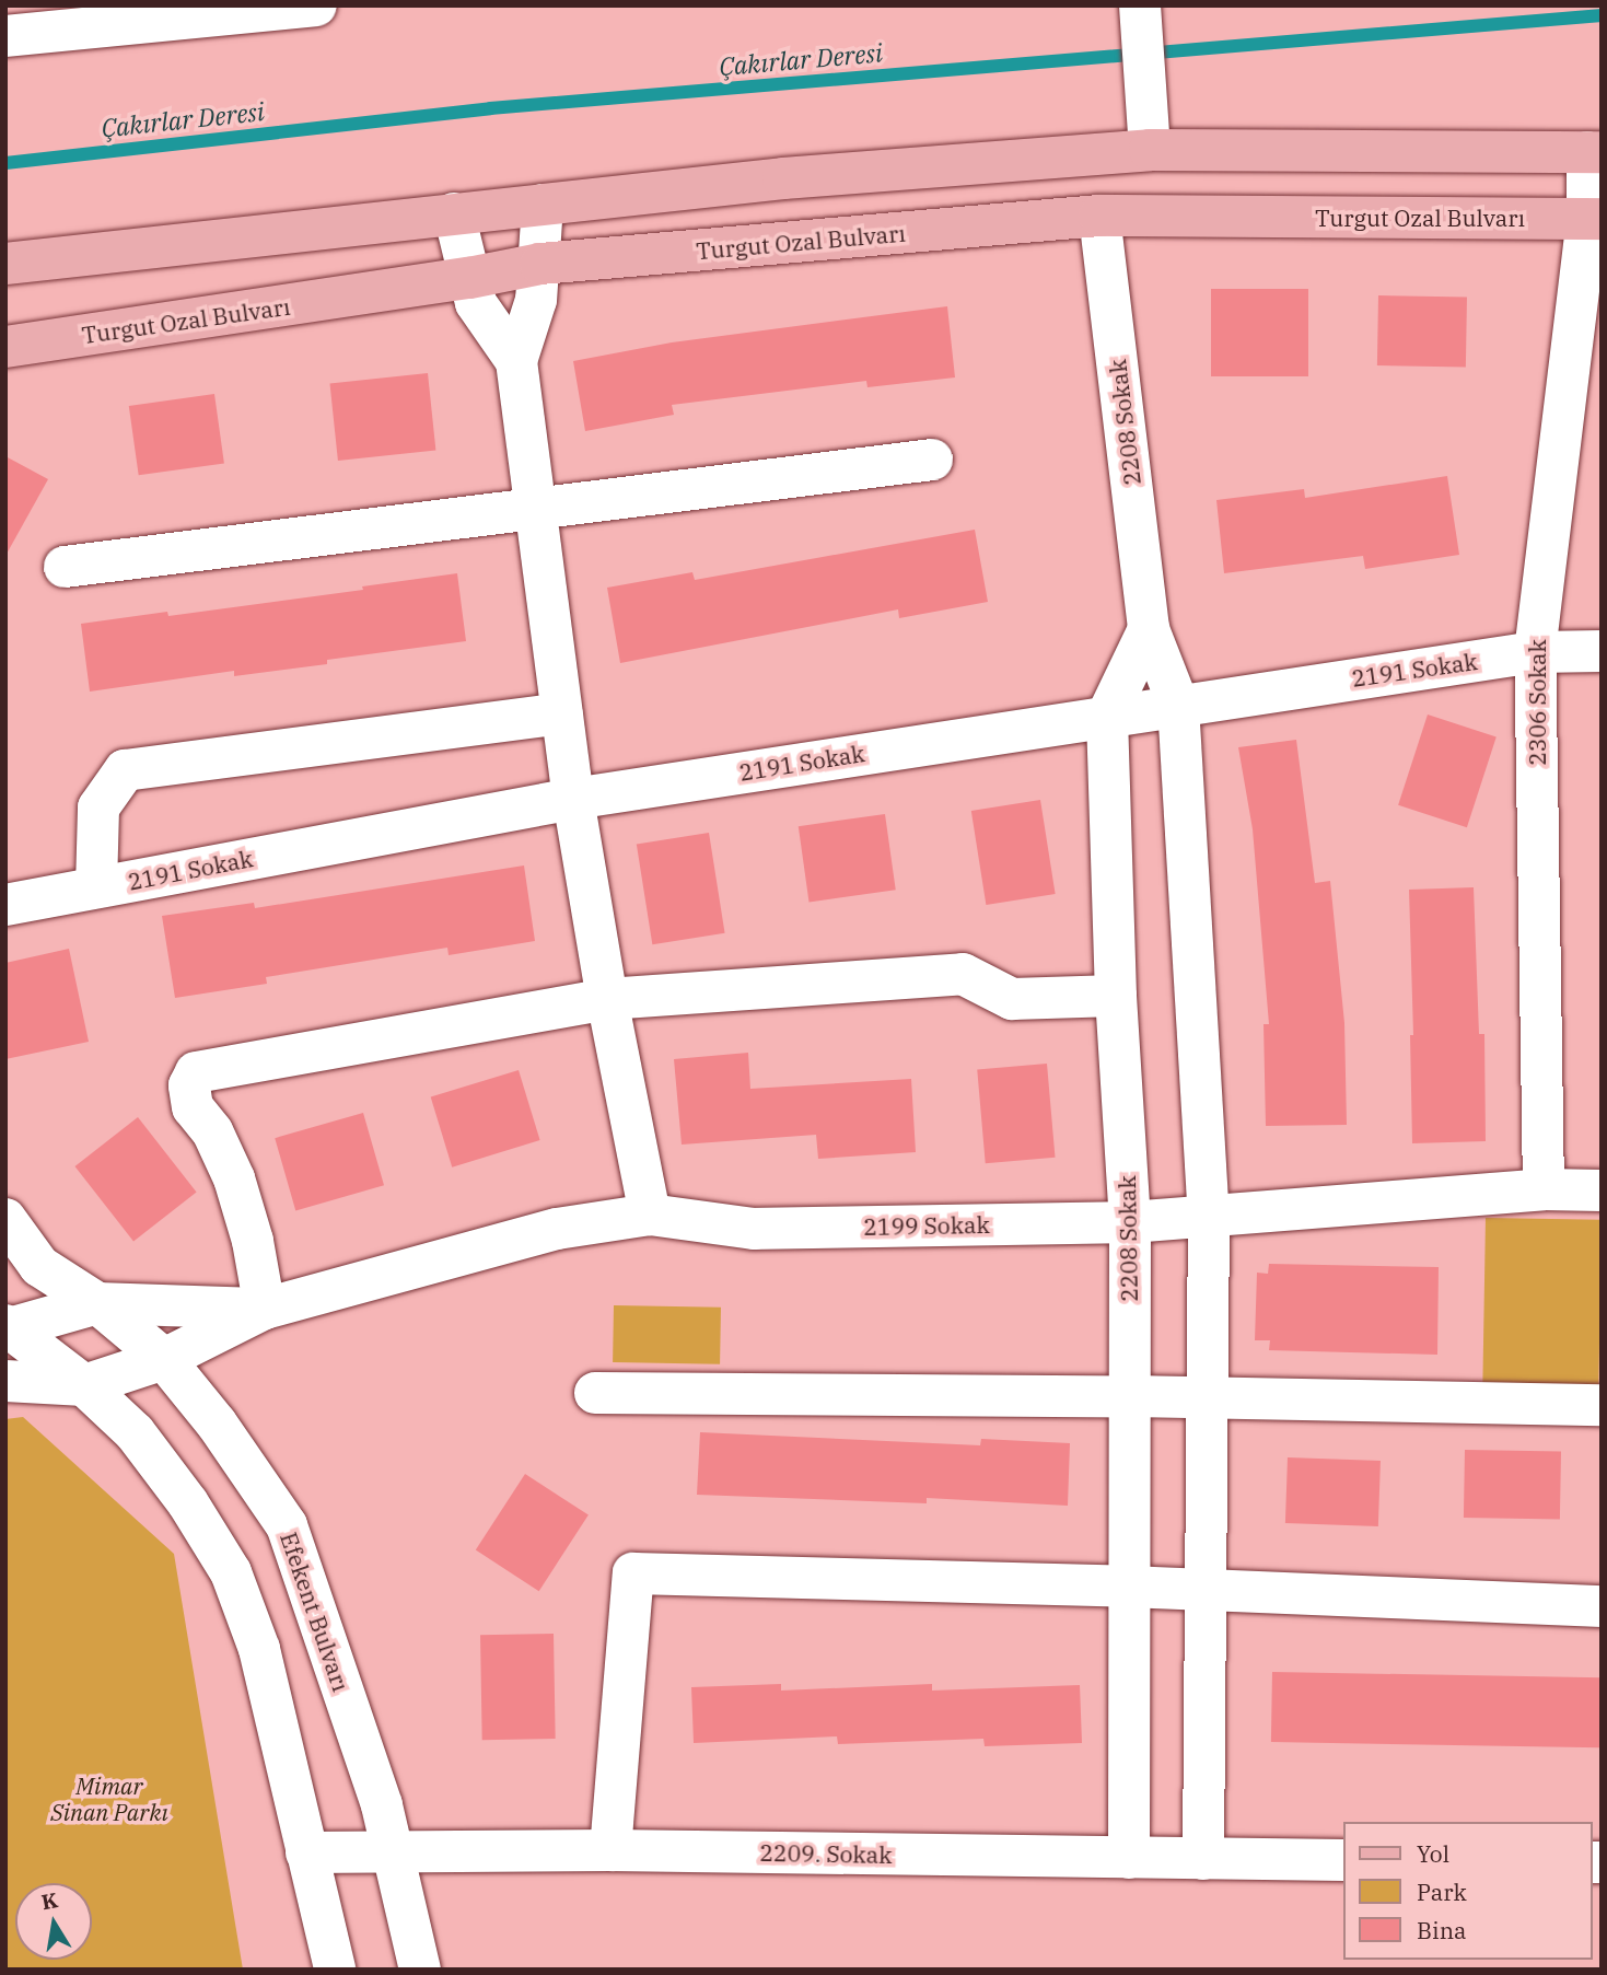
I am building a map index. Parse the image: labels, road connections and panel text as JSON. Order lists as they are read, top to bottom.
{
  "streets": {
    "main road": ["Turgut Ozal Bulvarı"],
    "street": [
      "2208 Sokak",
      "2191 Sokak",
      "2306 Sokak",
      "2199 Sokak",
      "Efekent Bulvarı",
      "2209. Sokak"
    ]
  },
  "crossings": [
    ["Turgut Ozal Bulvarı", "2208 Sokak"],
    ["Turgut Ozal Bulvarı", "2306 Sokak"],
    ["2208 Sokak", "2191 Sokak"],
    ["2208 Sokak", "2199 Sokak"],
    ["2208 Sokak", "2209. Sokak"],
    ["2191 Sokak", "2306 Sokak"],
    ["2306 Sokak", "2199 Sokak"],
    ["Efekent Bulvarı", "2209. Sokak"]
  ],
  "water": ["Çakırlar Deresi"],
  "parks": ["Mimar Sinan Parkı"],
  "legend": ["Yol", "Park", "Bina"],
  "north": "top"
}
